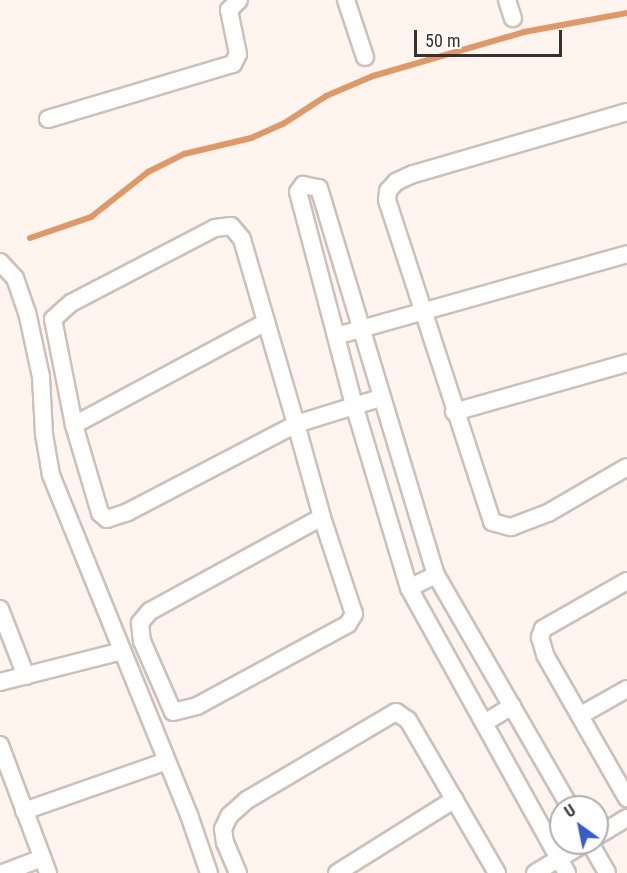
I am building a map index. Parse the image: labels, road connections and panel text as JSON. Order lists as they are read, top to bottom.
{
  "scale_bar": "50 m",
  "north": "top left"
}
